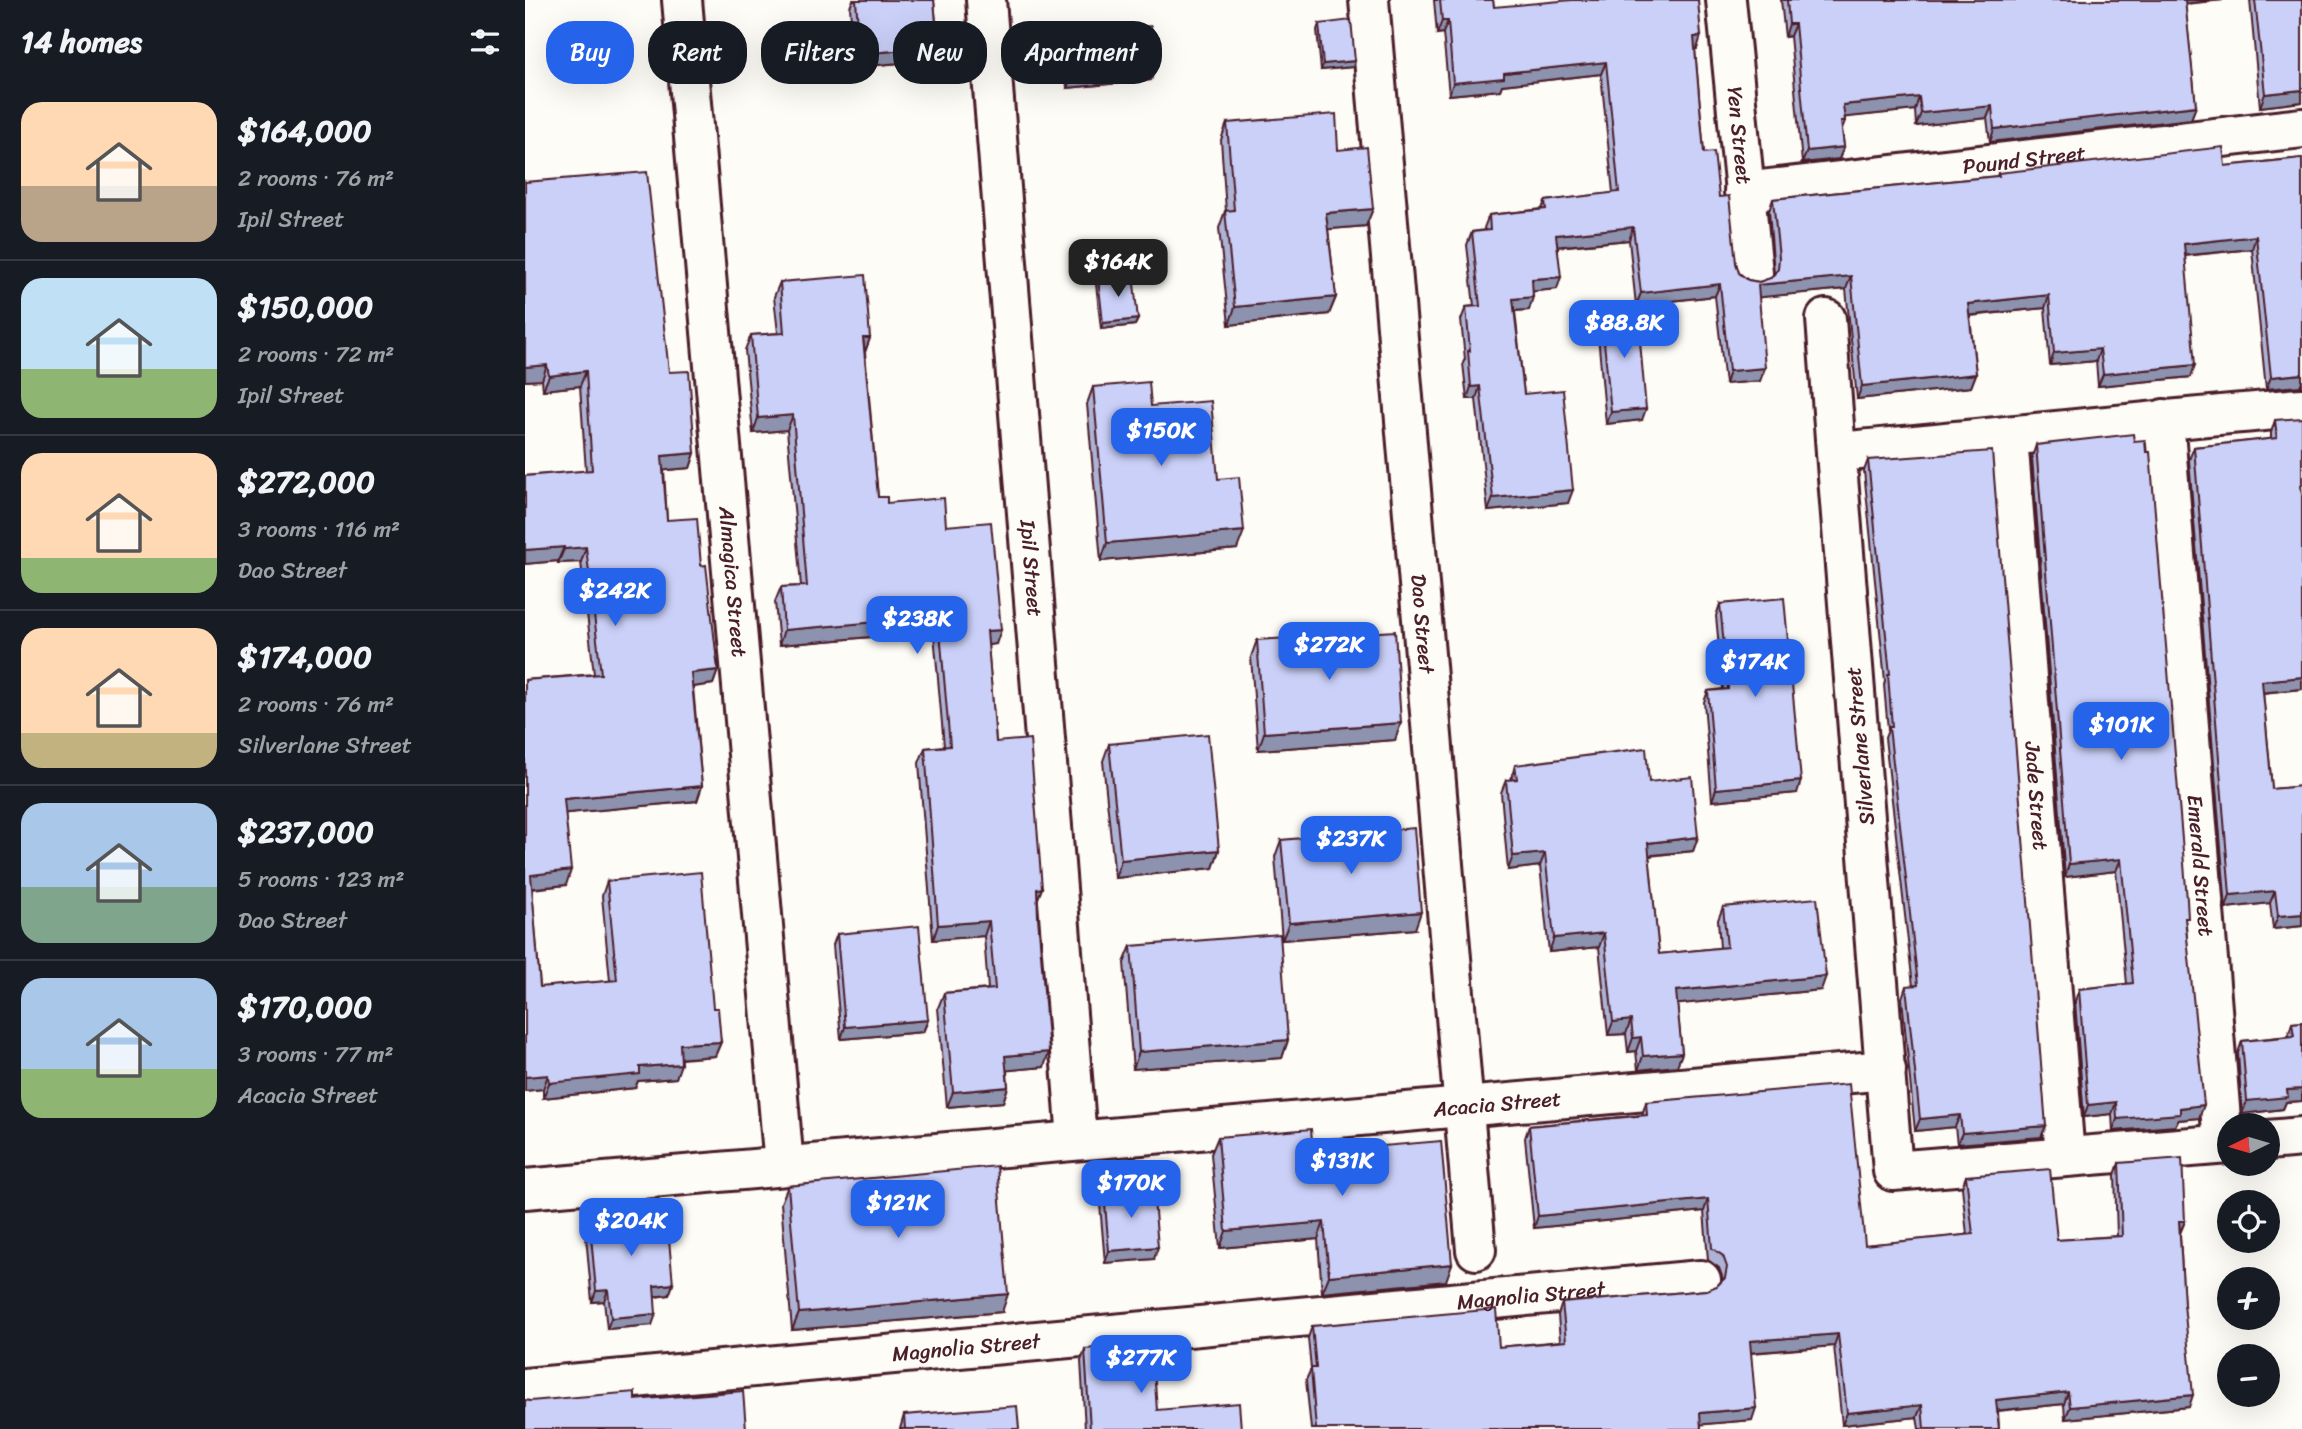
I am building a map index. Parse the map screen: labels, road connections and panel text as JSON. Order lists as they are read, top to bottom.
{
  "streets": {
    "street": [
      "Yen Street",
      "Pound Street",
      "Ipil Street",
      "Almagica Street",
      "Dao Street",
      "Silverlane Street",
      "Jade Street",
      "Emerald Street",
      "Acacia Street",
      "Magnolia Street"
    ]
  },
  "crossings": [
    ["Yen Street", "Pound Street"],
    ["Ipil Street", "Acacia Street"],
    ["Almagica Street", "Acacia Street"],
    ["Dao Street", "Acacia Street"],
    ["Silverlane Street", "Jade Street"],
    ["Silverlane Street", "Acacia Street"]
  ],
  "north": "left",
  "page": {
    "heading": "14 homes",
    "chip": [
      "Buy",
      "Rent",
      "Filters",
      "New",
      "Apartment"
    ],
    "list": [
      {
        "name": "$164,000",
        "note": "2 rooms · 76 m² · Ipil Street"
      },
      {
        "name": "$150,000",
        "note": "2 rooms · 72 m² · Ipil Street"
      },
      {
        "name": "$272,000",
        "note": "3 rooms · 116 m² · Dao Street"
      },
      {
        "name": "$174,000",
        "note": "2 rooms · 76 m² · Silverlane Street"
      },
      {
        "name": "$237,000",
        "note": "5 rooms · 123 m² · Dao Street"
      },
      {
        "name": "$170,000",
        "note": "3 rooms · 77 m² · Acacia Street"
      }
    ],
    "price": [
      "$164K",
      "$88.8K",
      "$150K",
      "$242K",
      "$238K",
      "$272K",
      "$174K",
      "$101K",
      "$237K",
      "$131K",
      "$170K",
      "$121K",
      "$204K",
      "$277K"
    ],
    "map_buttons": ["+", "−"]
  }
}
